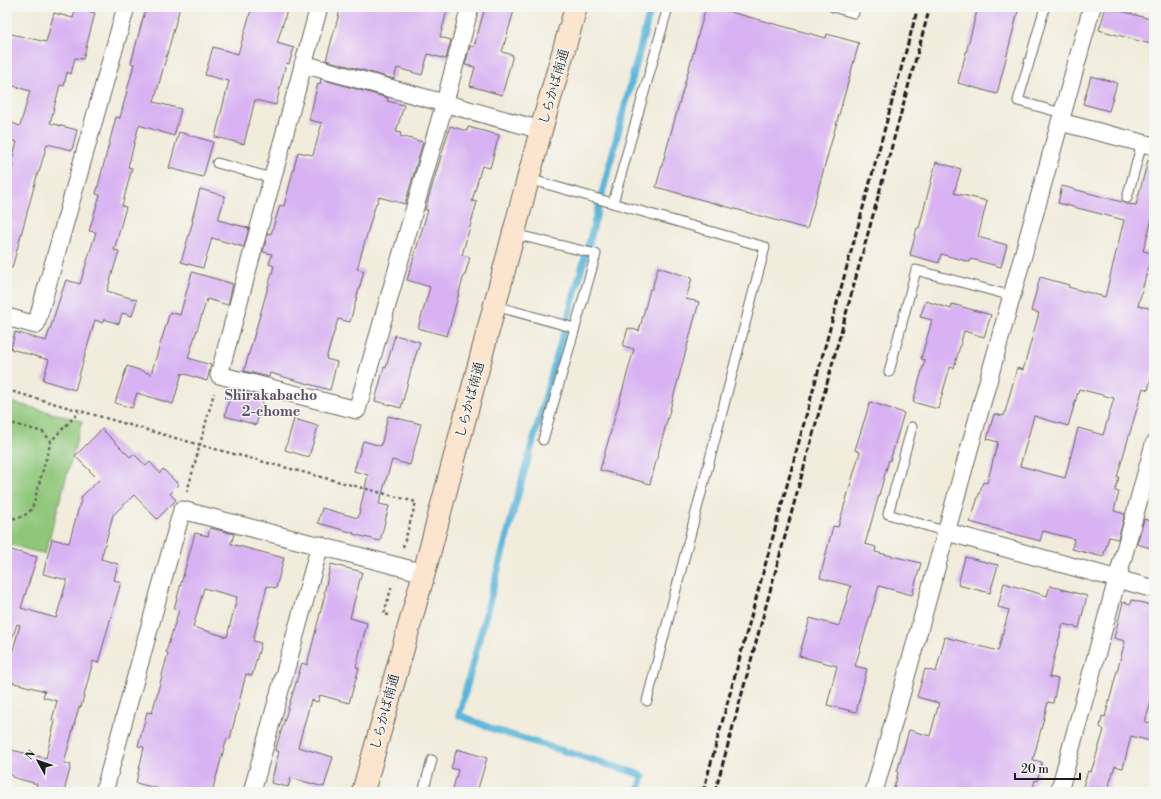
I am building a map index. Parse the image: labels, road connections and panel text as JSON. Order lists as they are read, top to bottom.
{
  "streets": {
    "street": ["しらかば南通"]
  },
  "districts": ["Shirakabacho 2-chome"],
  "scale_bar": "20 m",
  "north": "top left"
}
